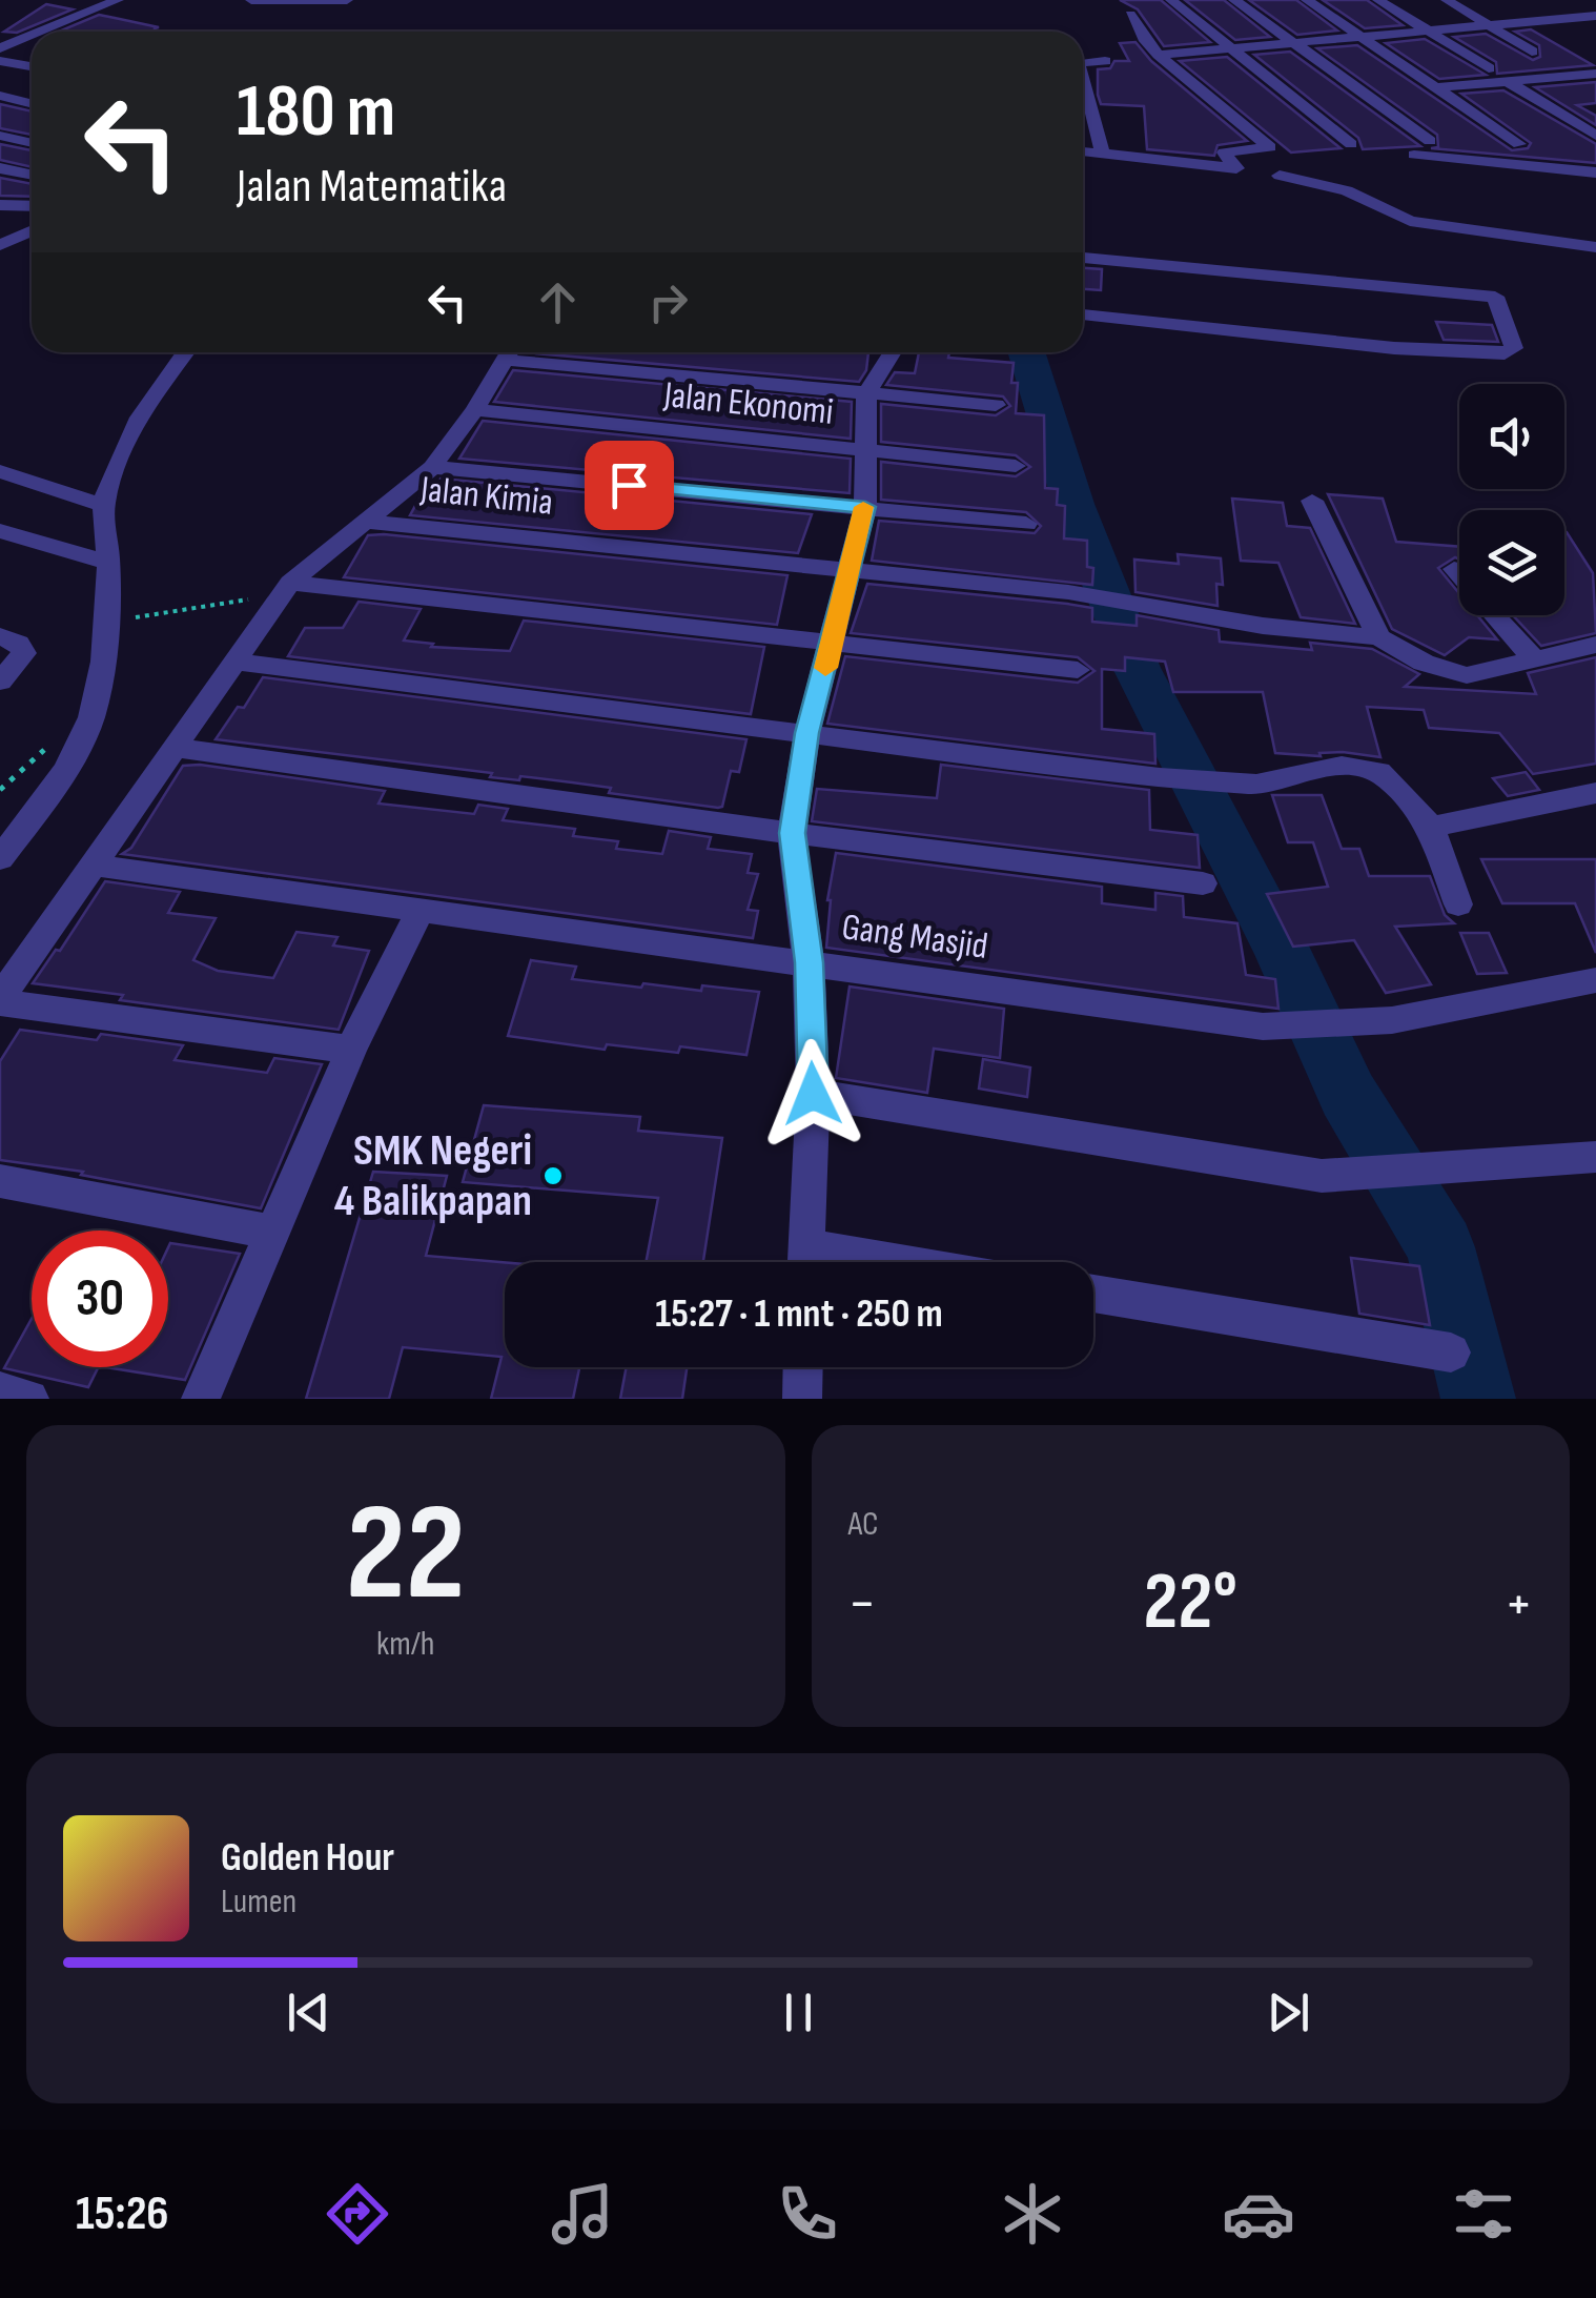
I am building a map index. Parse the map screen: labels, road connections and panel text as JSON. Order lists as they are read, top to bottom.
{
  "streets": {
    "street": ["Jalan Ekonomi", "Jalan Kimia", "Gang Masjid"]
  },
  "places": ["SMK Negeri 4 Balikpapan"],
  "page": {
    "turn": ["180 m", "Jalan Matematika"],
    "limit": "30",
    "trip": "15:27 · 1 mnt · 250 m",
    "tile": [
      ["22", "km/h"],
      "AC"
    ],
    "heat": ["−", "22°", "+"],
    "song": ["Golden Hour", "Lumen"],
    "tabs": "15:26"
  }
}
